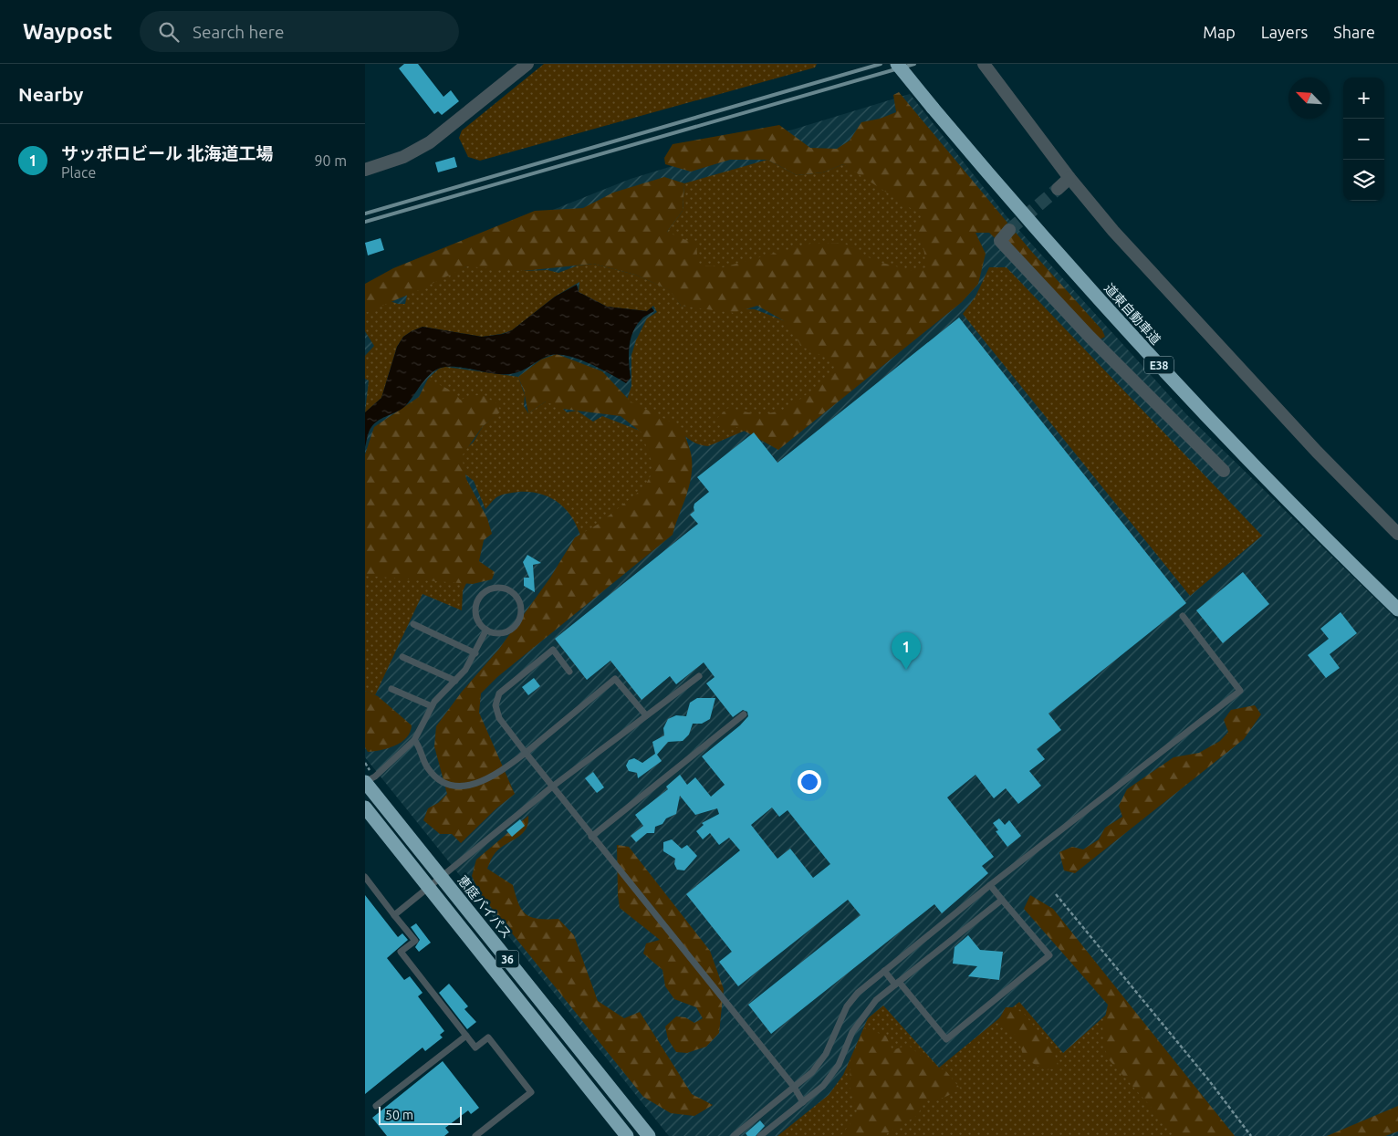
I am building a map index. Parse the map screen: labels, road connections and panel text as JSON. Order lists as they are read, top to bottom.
{
  "streets": {
    "highway": [
      "道東自動車道",
      "E38",
      "恵庭バイパス",
      "36"
    ]
  },
  "scale_bar": "50 m",
  "north": "top left",
  "page": {
    "header": "Waypost",
    "search": "Search here",
    "nav": ["Map", "Layers", "Share"],
    "heading": "Nearby",
    "map_buttons": ["+", "−"],
    "list": [
      {
        "mark": "1",
        "name": "サッポロビール 北海道工場",
        "note": "Place",
        "value": "90 m"
      }
    ],
    "pins": "1",
    "scale": "50 m"
  }
}
